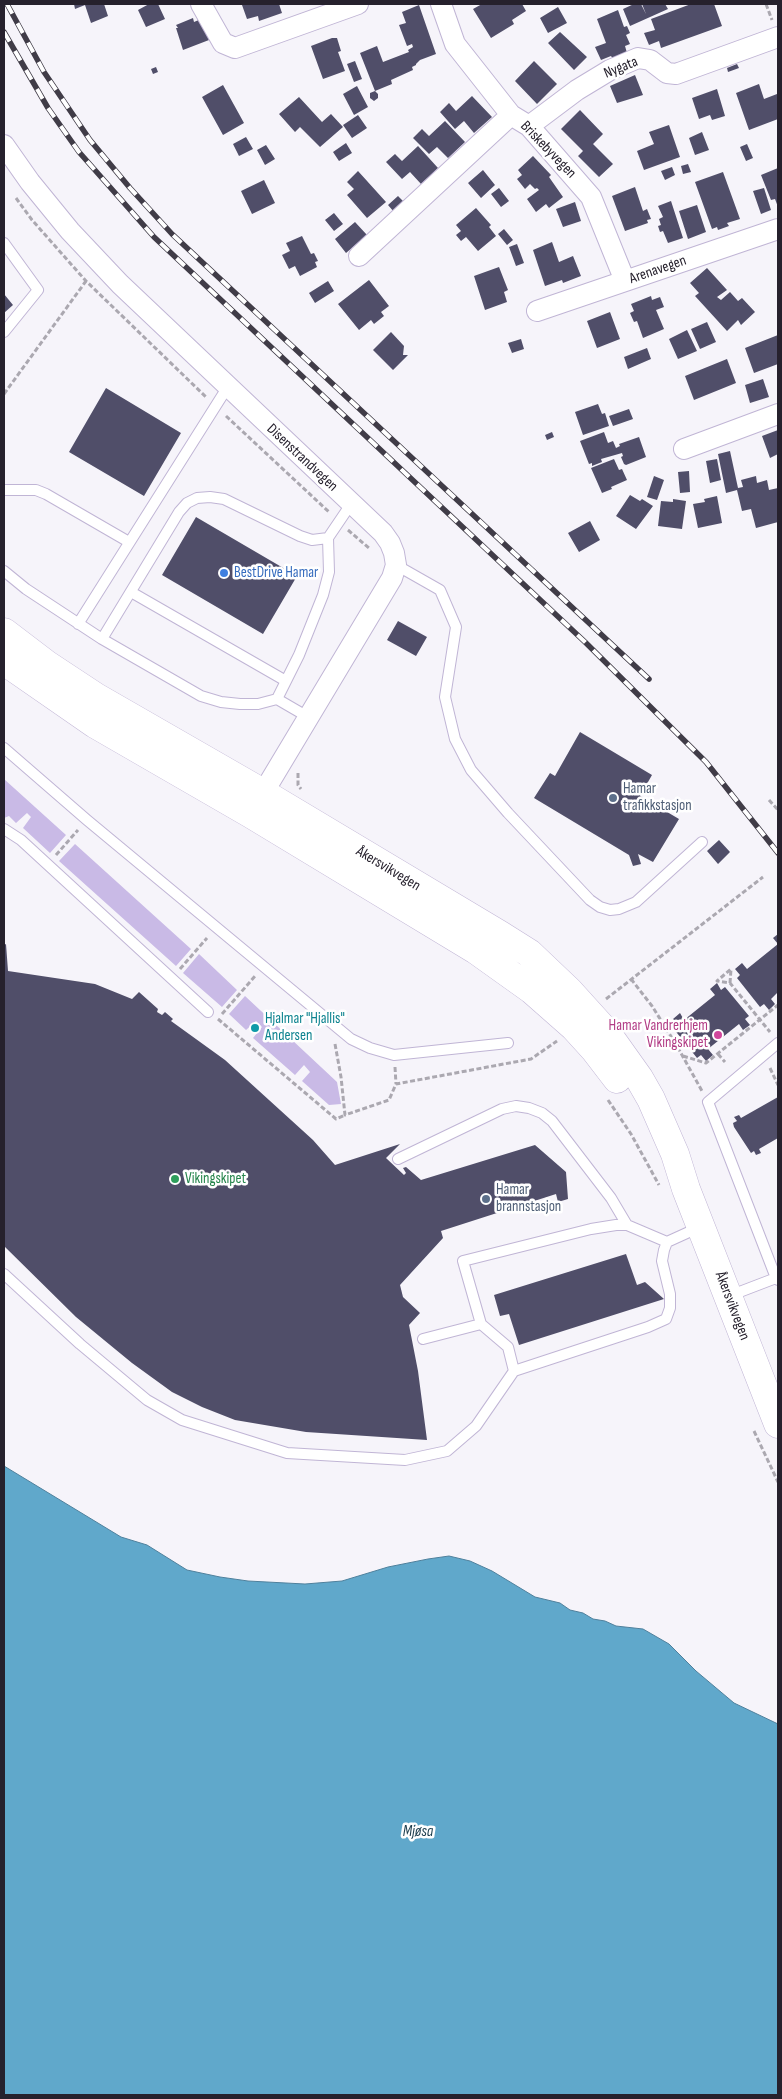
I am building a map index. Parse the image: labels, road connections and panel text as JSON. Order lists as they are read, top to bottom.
{
  "streets": {
    "street": [
      "Nygata",
      "Briskebyvegen",
      "Arenavegen",
      "Disenstrandvegen",
      "Åkersvikvegen"
    ]
  },
  "crossings": [
    ["Nygata", "Briskebyvegen"],
    ["Briskebyvegen", "Arenavegen"]
  ],
  "water": ["Mjøsa"],
  "places": [
    "BestDrive Hamar",
    "Hamar trafikkstasjon",
    "Hjalmar \"Hjallis\" Andersen",
    "Hamar Vandrerhjem Vikingskipet",
    "Vikingskipet",
    "Hamar brannstasjon"
  ]
}
